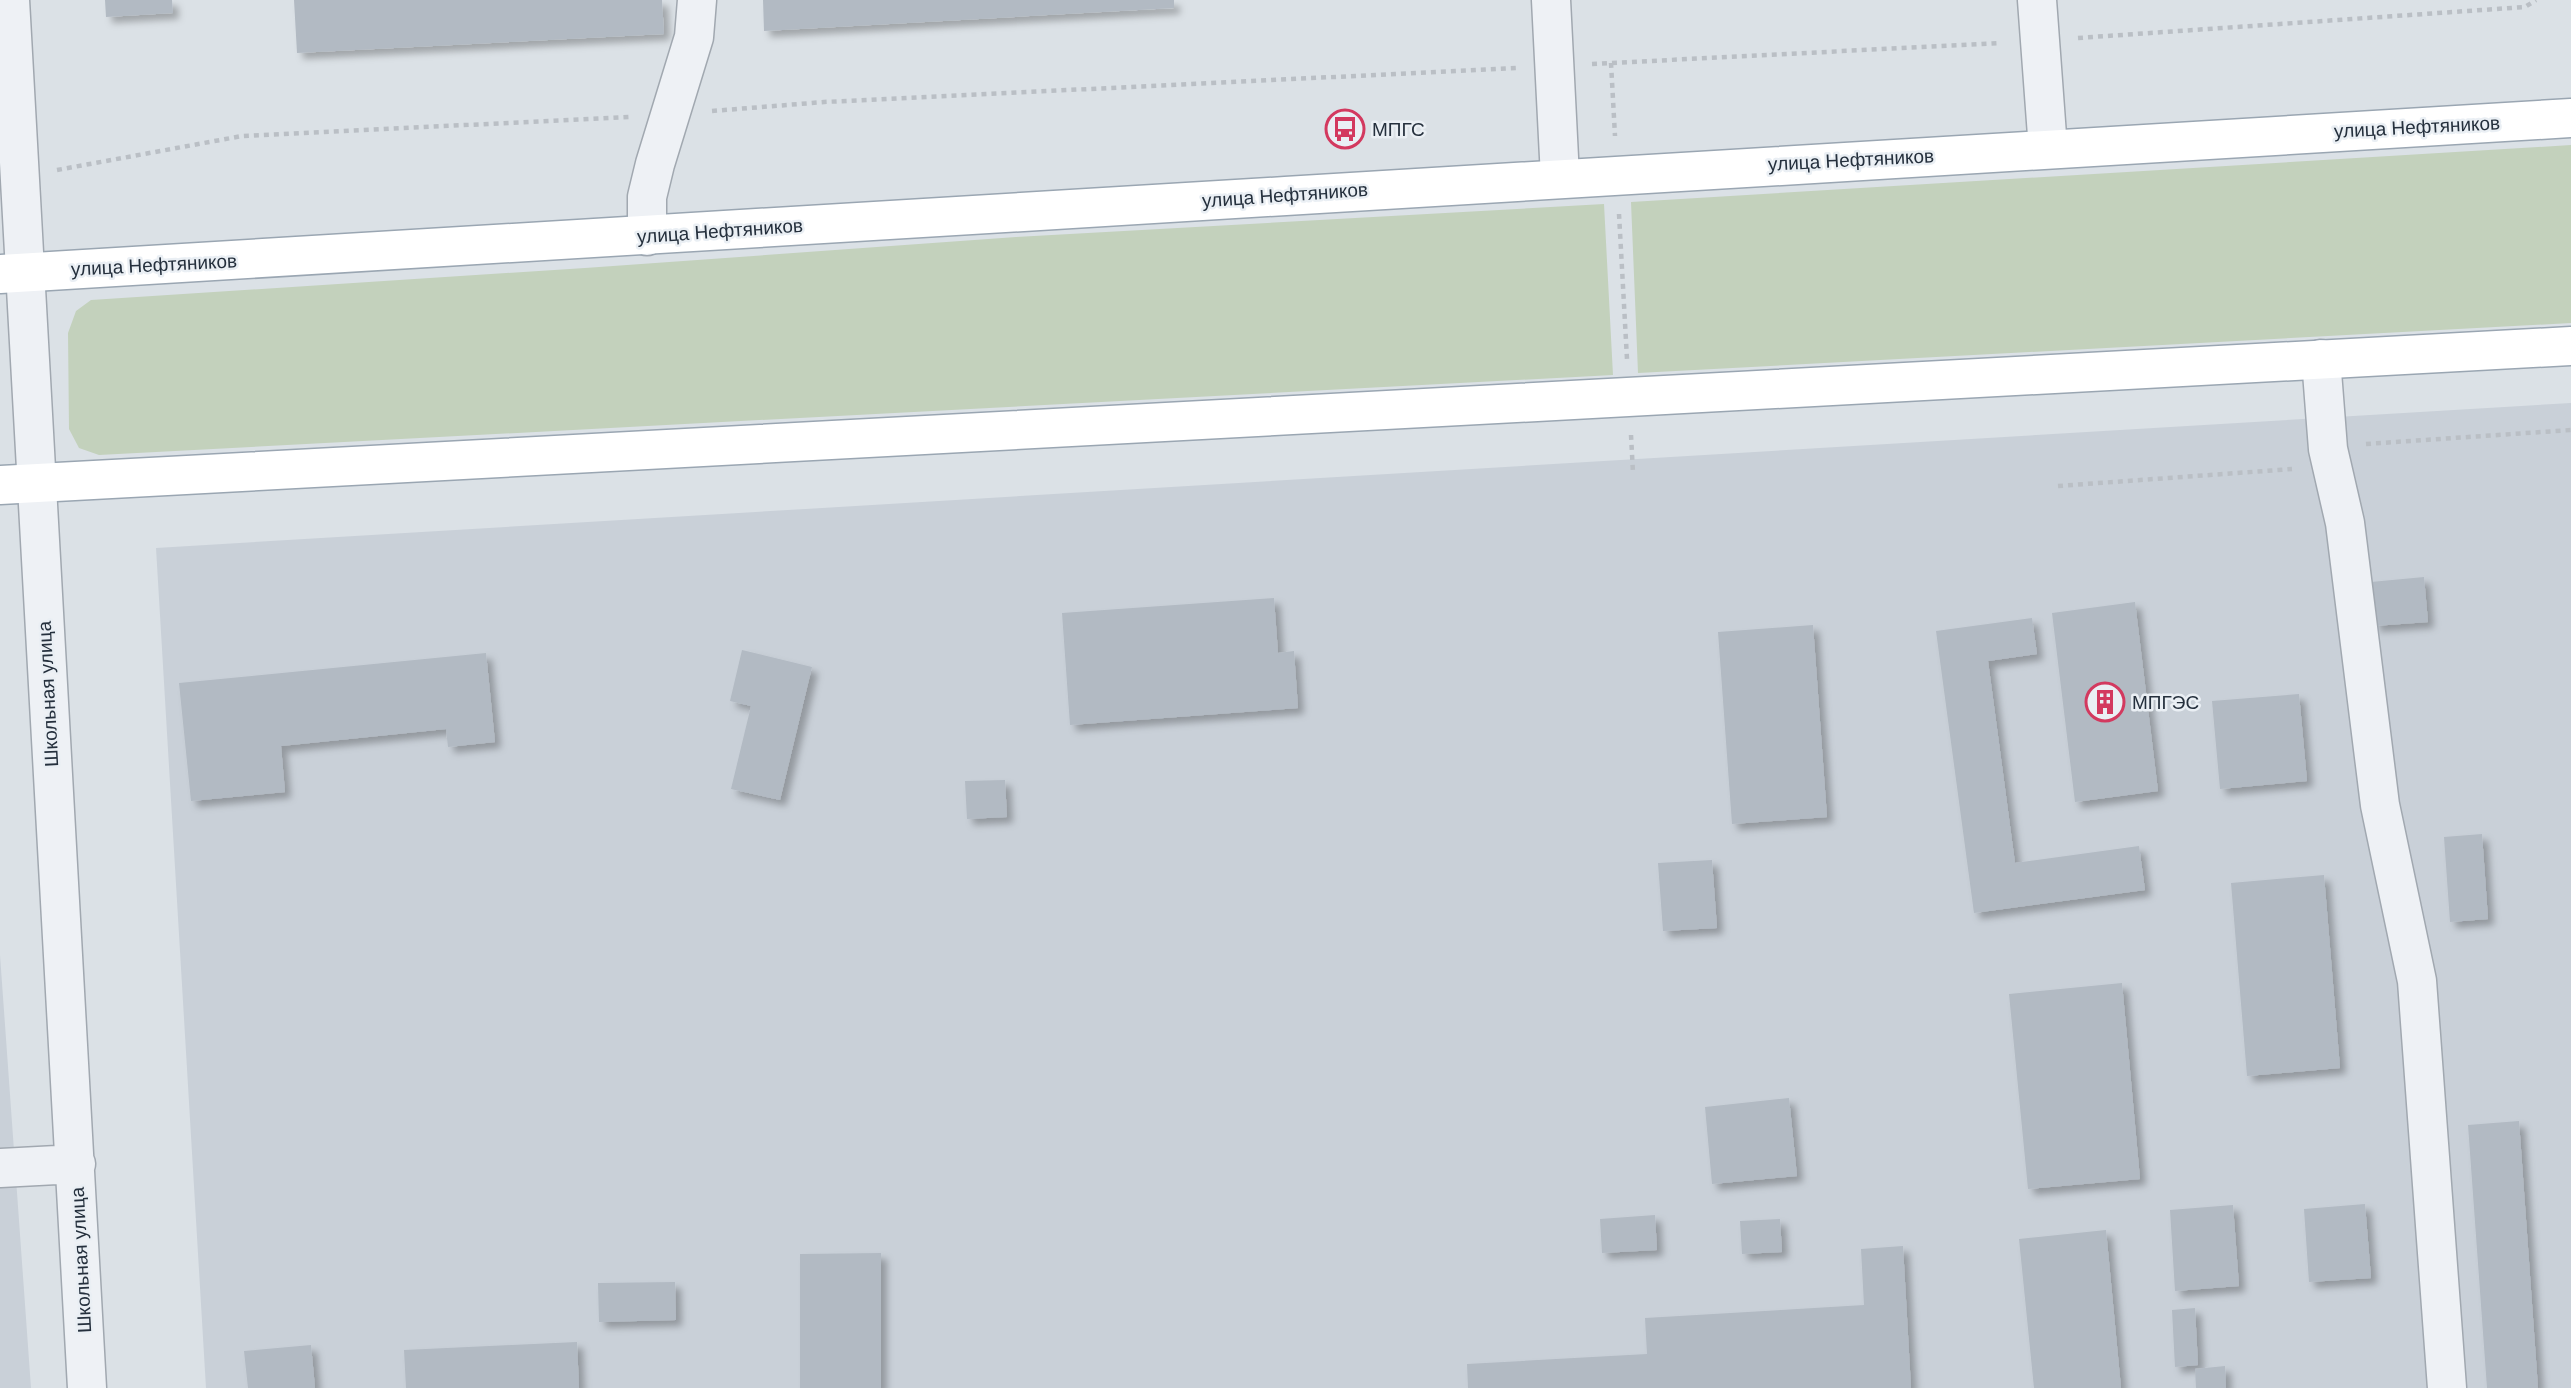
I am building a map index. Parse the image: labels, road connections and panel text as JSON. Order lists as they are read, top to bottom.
{
  "streets": {
    "main road": ["улица Нефтяников"],
    "street": ["Школьная улица"]
  },
  "crossings": [
    ["улица Нефтяников", "Школьная улица"]
  ],
  "places": {
    "bus stop": ["МПГС"],
    "building": ["МПГЭС"]
  }
}
